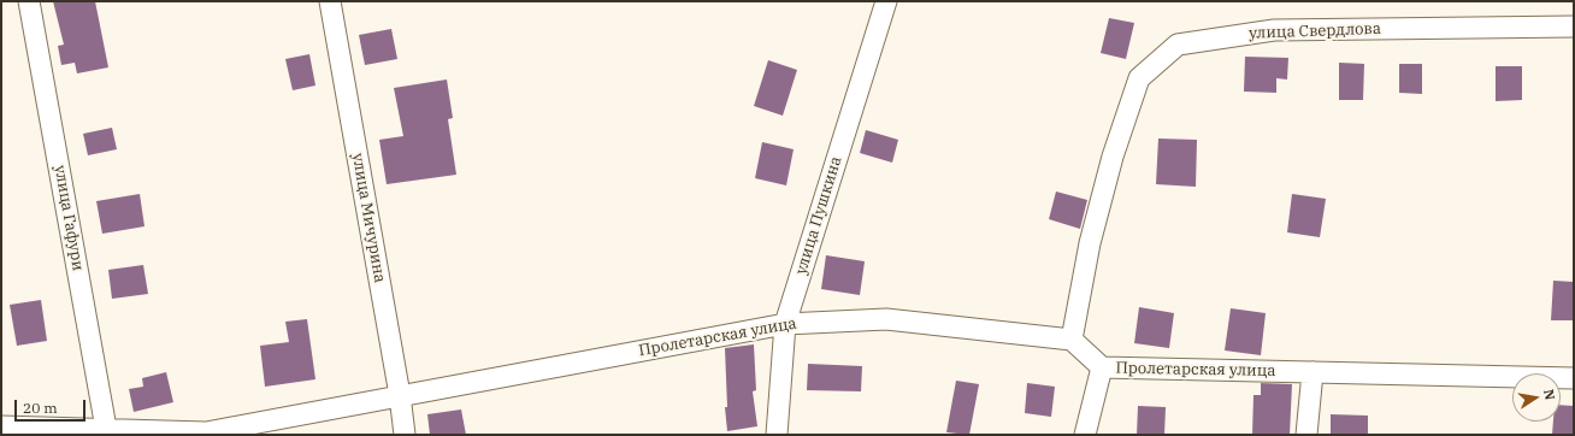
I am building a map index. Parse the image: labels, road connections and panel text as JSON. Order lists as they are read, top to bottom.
{
  "streets": {
    "street": [
      "улица Свердлова",
      "улица Пушкина",
      "улица Гафури",
      "улица Мичурина",
      "Пролетарская улица"
    ]
  },
  "crossings": [
    ["улица Свердлова", "Пролетарская улица"],
    ["улица Пушкина", "Пролетарская улица"],
    ["улица Гафури", "Пролетарская улица"],
    ["улица Мичурина", "Пролетарская улица"]
  ],
  "scale_bar": "20 m",
  "north": "right"
}
